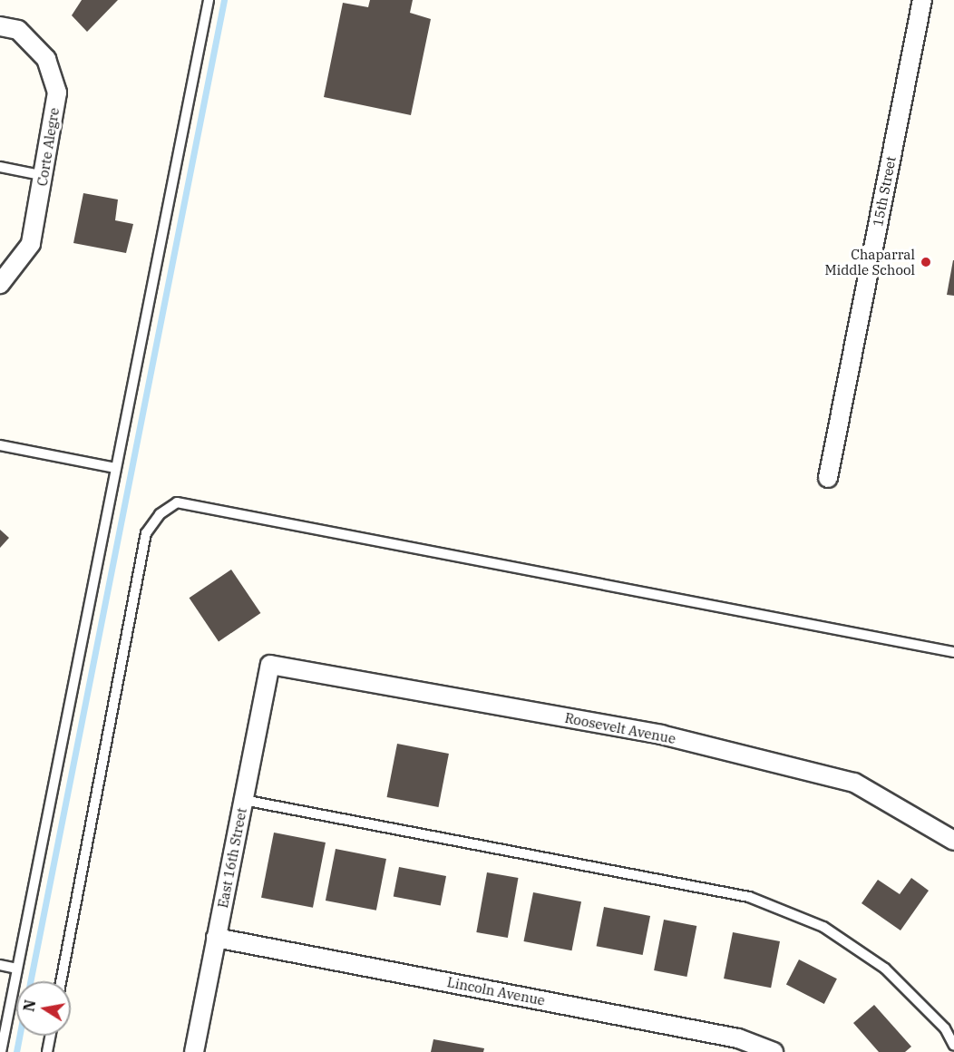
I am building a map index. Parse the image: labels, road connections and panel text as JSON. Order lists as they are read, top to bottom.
{
  "streets": {
    "street": [
      "Corte Alegre",
      "15th Street",
      "Roosevelt Avenue",
      "East 16th Street",
      "Lincoln Avenue"
    ]
  },
  "crossings": [
    ["Roosevelt Avenue", "East 16th Street"],
    ["East 16th Street", "Lincoln Avenue"]
  ],
  "places": ["Chaparral Middle School"],
  "north": "left"
}
